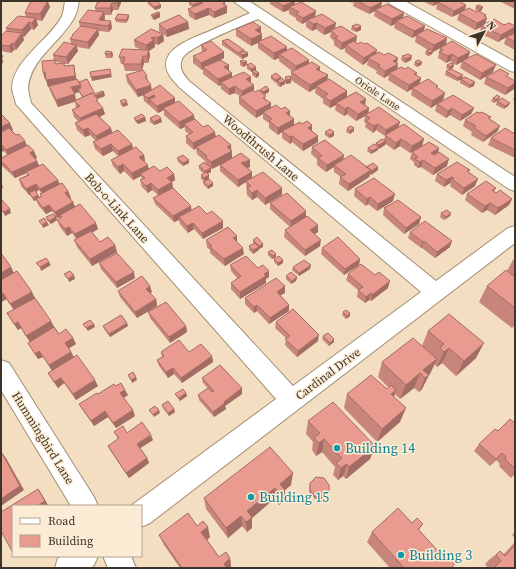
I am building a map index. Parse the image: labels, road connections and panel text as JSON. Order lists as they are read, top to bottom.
{
  "streets": {
    "street": [
      "Oriole Lane",
      "Woodthrush Lane",
      "Bob-o-Link Lane",
      "Cardinal Drive",
      "Hummingbird Lane"
    ]
  },
  "crossings": [
    ["Oriole Lane", "Woodthrush Lane"],
    ["Woodthrush Lane", "Cardinal Drive"],
    ["Bob-o-Link Lane", "Cardinal Drive"]
  ],
  "places": ["Building 14", "Building 15", "Building 3"],
  "legend": ["Road", "Building"],
  "north": "top right"
}
